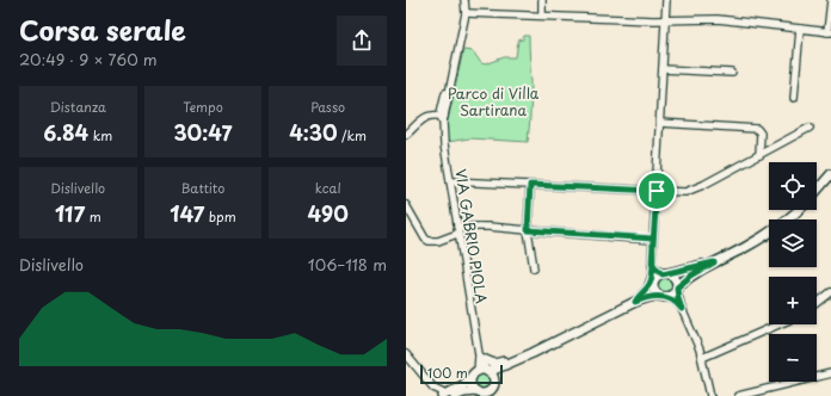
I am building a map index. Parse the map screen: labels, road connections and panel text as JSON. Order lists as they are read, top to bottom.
{
  "streets": {
    "street": ["VIA GABRIO PIOLA"]
  },
  "parks": ["Parco di Villa Sartirana"],
  "scale_bar": "100 m",
  "page": {
    "heading": ["Corsa serale", "20:49 · 9 × 760 m"],
    "stats": [
      ["Distanza", "6.84 km"],
      ["Tempo", "30:47"],
      ["Passo", "4:30 /km"],
      ["Dislivello", "117 m"],
      ["Battito", "147 bpm"],
      ["kcal", "490"]
    ],
    "map_buttons": ["+", "−"],
    "chart": ["Dislivello", "106–118 m"],
    "scale": "100 m"
  }
}
